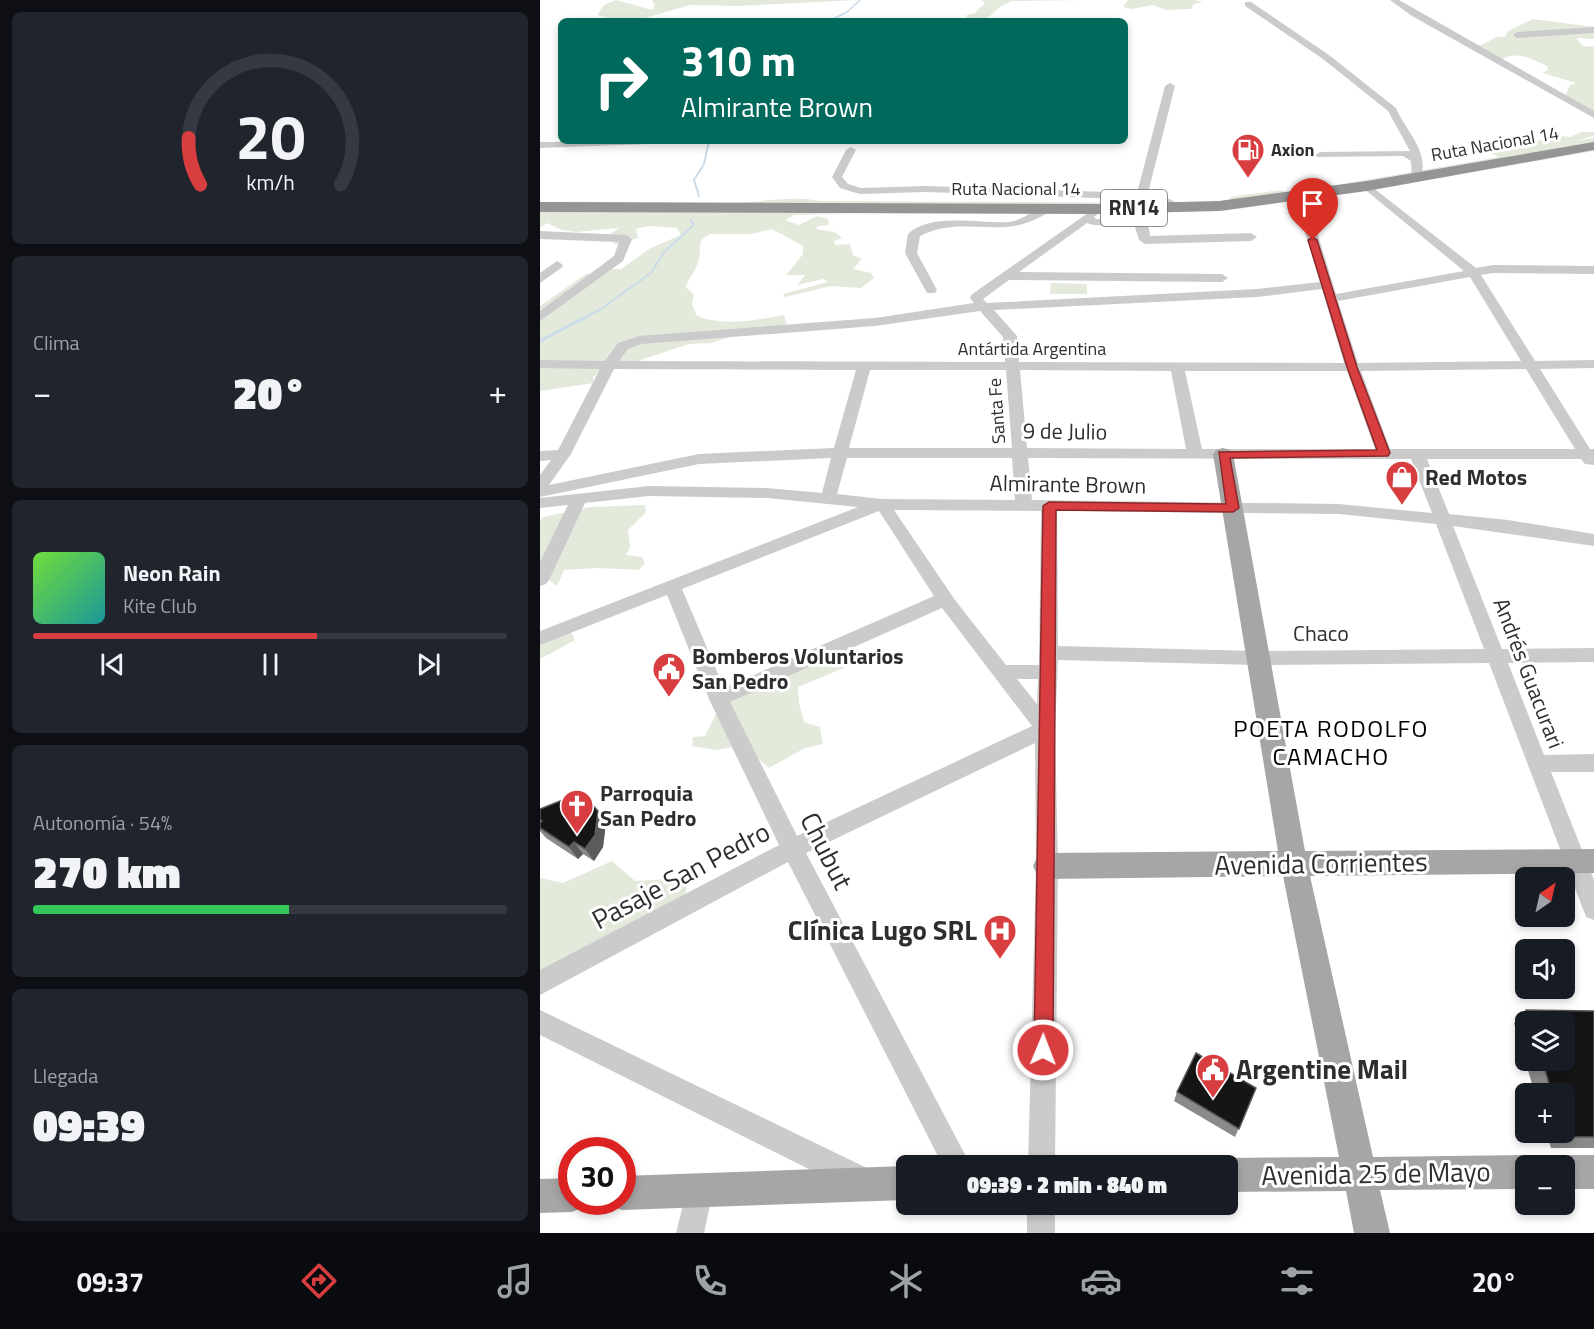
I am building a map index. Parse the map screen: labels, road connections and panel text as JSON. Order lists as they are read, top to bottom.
{
  "streets": {
    "highway": ["Ruta Nacional 14", "RN14"],
    "main road": ["Avenida Corrientes", "Avenida 25 de Mayo"],
    "street": [
      "Antártida Argentina",
      "Santa Fe",
      "9 de Julio",
      "Almirante Brown",
      "Chaco",
      "Andrés Guacurari",
      "Chubut",
      "Pasaje San Pedro"
    ]
  },
  "crossings": [
    ["Antártida Argentina", "Santa Fe"],
    ["Santa Fe", "9 de Julio"],
    ["Santa Fe", "Almirante Brown"],
    ["9 de Julio", "Andrés Guacurari"],
    ["Almirante Brown", "Andrés Guacurari"],
    ["Chaco", "Andrés Guacurari"],
    ["Andrés Guacurari", "Avenida Corrientes"],
    ["Chubut", "Pasaje San Pedro"]
  ],
  "districts": ["POETA RODOLFO CAMACHO"],
  "places": {
    "fuel station": ["Axion"],
    "shop": ["Red Motos"],
    "public building": ["Bomberos Voluntarios San Pedro", "Argentine Mail"],
    "church": ["Parroquia San Pedro"],
    "hospital": ["Clínica Lugo SRL"]
  },
  "north": "top right",
  "page": {
    "turn": ["310 m", "Almirante Brown"],
    "tile": [
      "Clima",
      ["Autonomía · 54%", "270 km"],
      ["Llegada", "09:39"]
    ],
    "heat": ["−", "20°", "+"],
    "song": ["Neon Rain", "Kite Club"],
    "map_buttons": ["+", "−"],
    "limit": "30",
    "trip": "09:39 · 2 min · 840 m",
    "tabs": ["09:37", "20°"],
    "gauge": ["20", "km/h"]
  }
}
